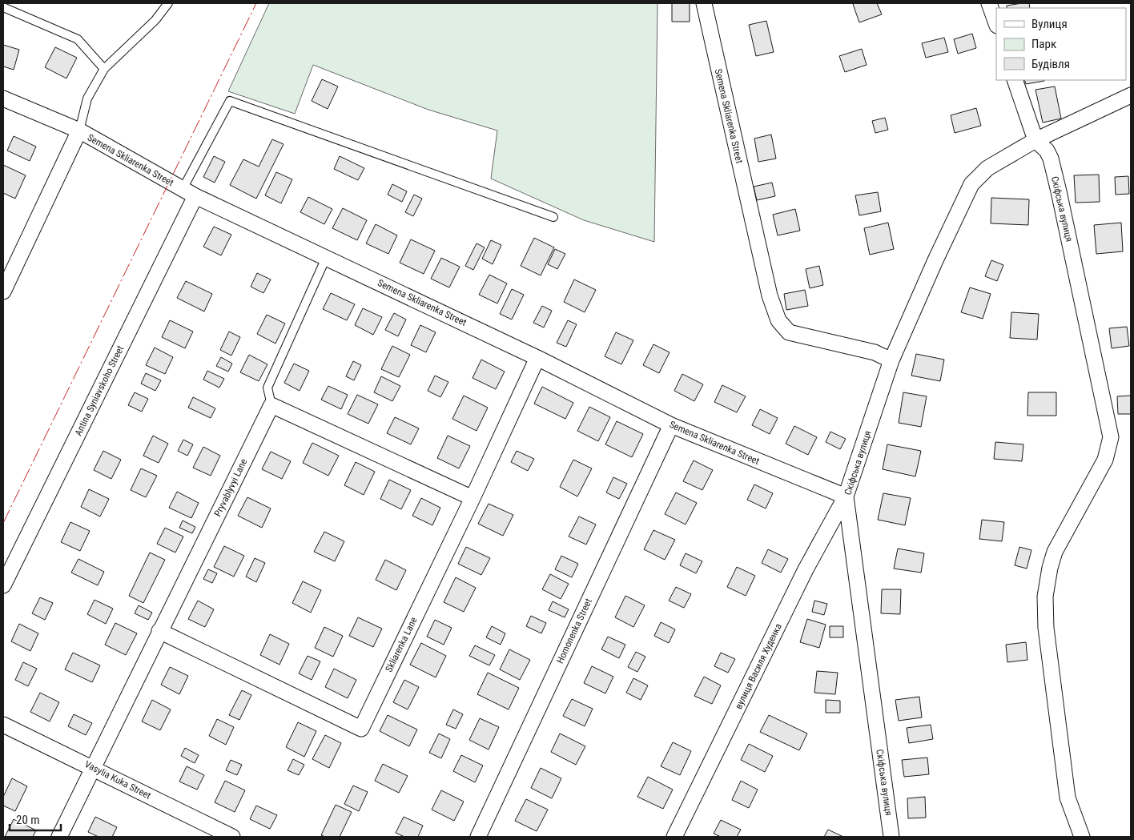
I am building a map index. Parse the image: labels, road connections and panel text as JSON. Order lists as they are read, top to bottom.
{
  "streets": {
    "street": [
      "Semena Skliarenka Street",
      "Скіфська вулиця",
      "Antina Syniavskoho Street",
      "Pryvablyvyi Lane",
      "Homonenka Street",
      "Skliarenka Lane",
      "вулиця Василя Худенка",
      "Vasylia Kuka Street"
    ]
  },
  "crossings": [
    ["Semena Skliarenka Street", "Скіфська вулиця"],
    ["Semena Skliarenka Street", "Antina Syniavskoho Street"],
    ["Semena Skliarenka Street", "Homonenka Street"],
    ["Semena Skliarenka Street", "Skliarenka Lane"],
    ["Semena Skliarenka Street", "вулиця Василя Худенка"],
    ["Скіфська вулиця", "вулиця Василя Худенка"],
    ["Pryvablyvyi Lane", "Skliarenka Lane"],
    ["Pryvablyvyi Lane", "Vasylia Kuka Street"]
  ],
  "legend": ["Вулиця", "Парк", "Будівля"],
  "scale_bar": "20 m"
}
